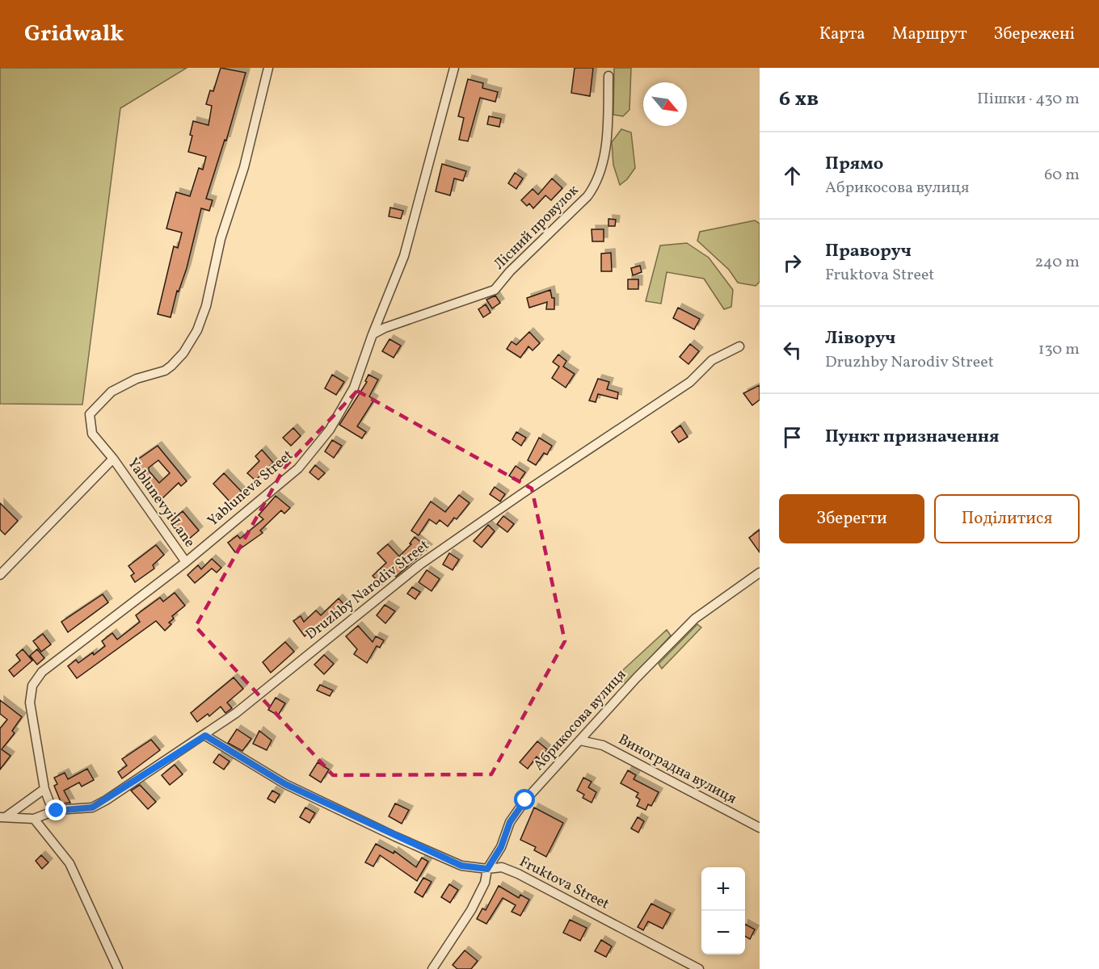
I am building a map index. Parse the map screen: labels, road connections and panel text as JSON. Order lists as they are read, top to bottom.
{
  "streets": {
    "street": [
      "Лісний провулок",
      "Yabluneva Street",
      "Yablunevyi Lane",
      "Druzhby Narodiv Street",
      "Абрикосова вулиця",
      "Виноградна вулиця",
      "Fruktova Street"
    ]
  },
  "crossings": [
    ["Лісний провулок", "Yabluneva Street"],
    ["Yabluneva Street", "Yablunevyi Lane"],
    ["Yabluneva Street", "Druzhby Narodiv Street"],
    ["Druzhby Narodiv Street", "Fruktova Street"],
    ["Абрикосова вулиця", "Виноградна вулиця"],
    ["Абрикосова вулиця", "Fruktova Street"]
  ],
  "north": "bottom right",
  "page": {
    "header": "Gridwalk",
    "nav": ["Карта", "Маршрут", "Збережені"],
    "heading": ["6 хв", "Пішки · 430 m"],
    "list": [
      ["Прямо", "Абрикосова вулиця", "60 m"],
      ["Праворуч", "Fruktova Street", "240 m"],
      ["Ліворуч", "Druzhby Narodiv Street", "130 m"],
      "Пункт призначення"
    ],
    "buttons": ["Зберегти", "Поділитися"],
    "map_buttons": ["+", "−"]
  }
}
